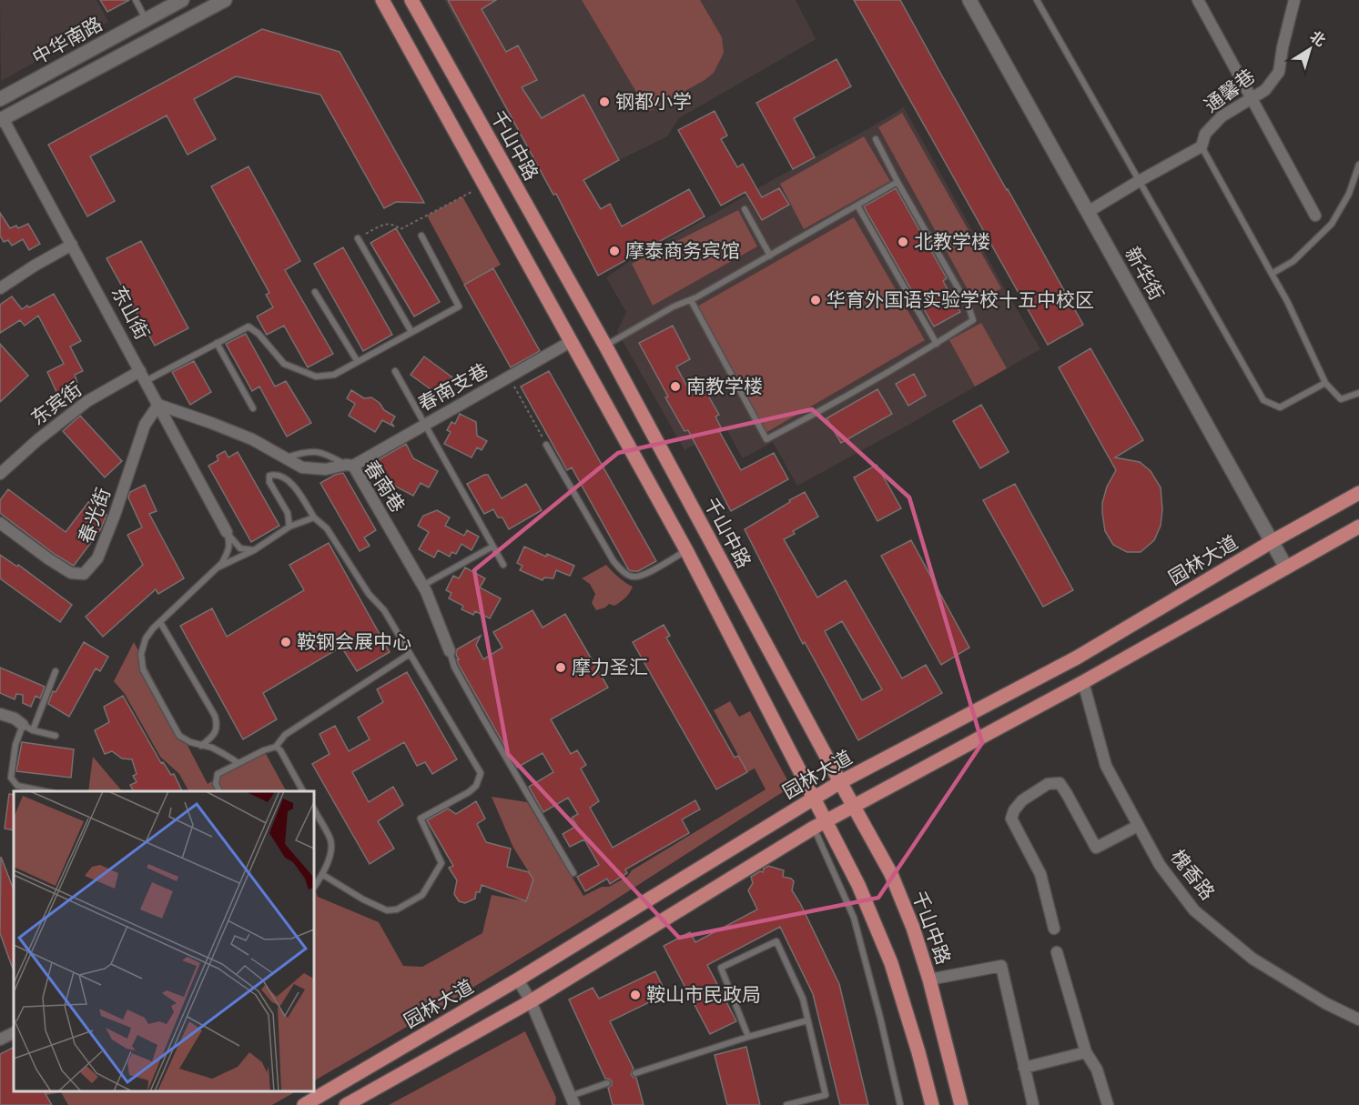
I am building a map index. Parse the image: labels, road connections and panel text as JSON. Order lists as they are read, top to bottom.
{
  "streets": {
    "main road": ["千山中路", "园林大道"],
    "street": [
      "中华南路",
      "通馨巷",
      "新华街",
      "东山街",
      "春南支巷",
      "东宾街",
      "春南巷",
      "春光街",
      "槐香路"
    ]
  },
  "crossings": [
    ["千山中路", "园林大道"],
    ["新华街", "园林大道"],
    ["东山街", "东宾街"],
    ["东山街", "春南巷"],
    ["东山街", "春光街"],
    ["春南支巷", "春南巷"],
    ["春南巷", "春光街"]
  ],
  "places": [
    "钢都小学",
    "北教学楼",
    "摩泰商务宾馆",
    "华育外国语实验学校十五中校区",
    "南教学楼",
    "鞍钢会展中心",
    "摩力圣汇",
    "鞍山市民政局"
  ],
  "north": "top right"
}
